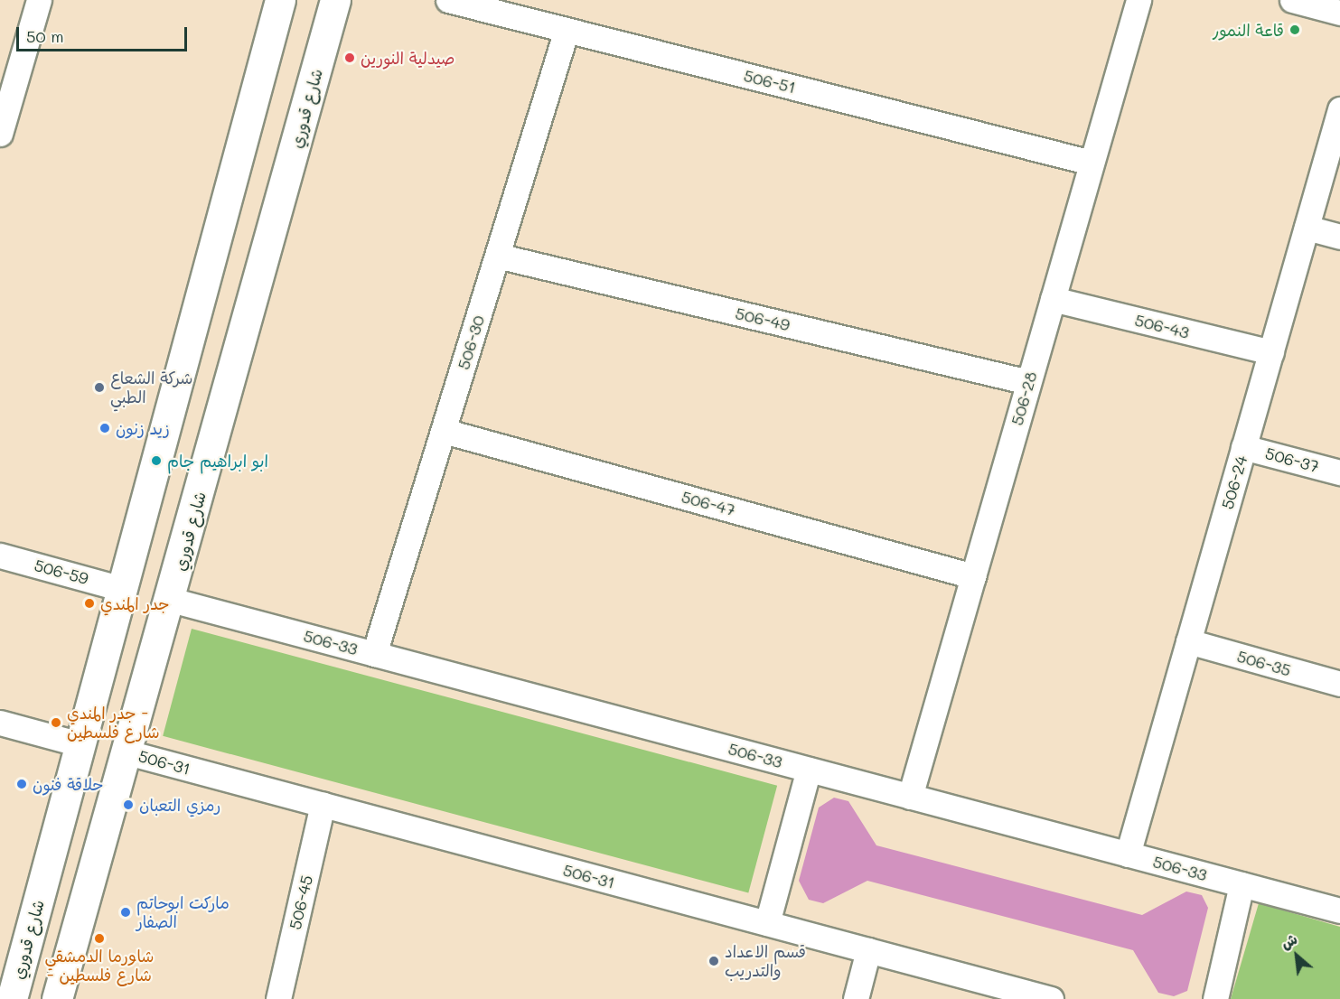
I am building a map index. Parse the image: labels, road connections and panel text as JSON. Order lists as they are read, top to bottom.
{
  "streets": {
    "main road": ["شارع قدوري"],
    "street": [
      "506-51",
      "506-49",
      "506-43",
      "506-30",
      "506-28",
      "506-37",
      "506-24",
      "506-47",
      "506-59",
      "506-33",
      "506-35",
      "506-31",
      "506-45"
    ]
  },
  "crossings": [
    ["506-51", "506-30"],
    ["506-51", "506-28"],
    ["شارع قدوري", "506-59"],
    ["شارع قدوري", "506-33"],
    ["شارع قدوري", "506-31"],
    ["506-49", "506-30"],
    ["506-49", "506-28"],
    ["506-43", "506-28"],
    ["506-43", "506-24"],
    ["506-30", "506-47"],
    ["506-30", "506-33"],
    ["506-28", "506-47"],
    ["506-28", "506-33"],
    ["506-37", "506-24"],
    ["506-24", "506-33"],
    ["506-24", "506-35"],
    ["506-31", "506-45"]
  ],
  "places": [
    "قاعة النمور",
    "صيدلية النورين",
    "شركة الشعاع الطبي",
    "زيد زنون",
    "ابو ابراهيم جام",
    "جدر المندي",
    "جدر المندي - شارع فلسطين",
    "حلاقة فنون",
    "رمزي التعبان",
    "ماركت ابوحاتم الصفار",
    "شاورما الدمشقي - شارع فلسطين",
    "قسم الاعداد والتدريب"
  ],
  "scale_bar": "50 m",
  "north": "top left"
}
